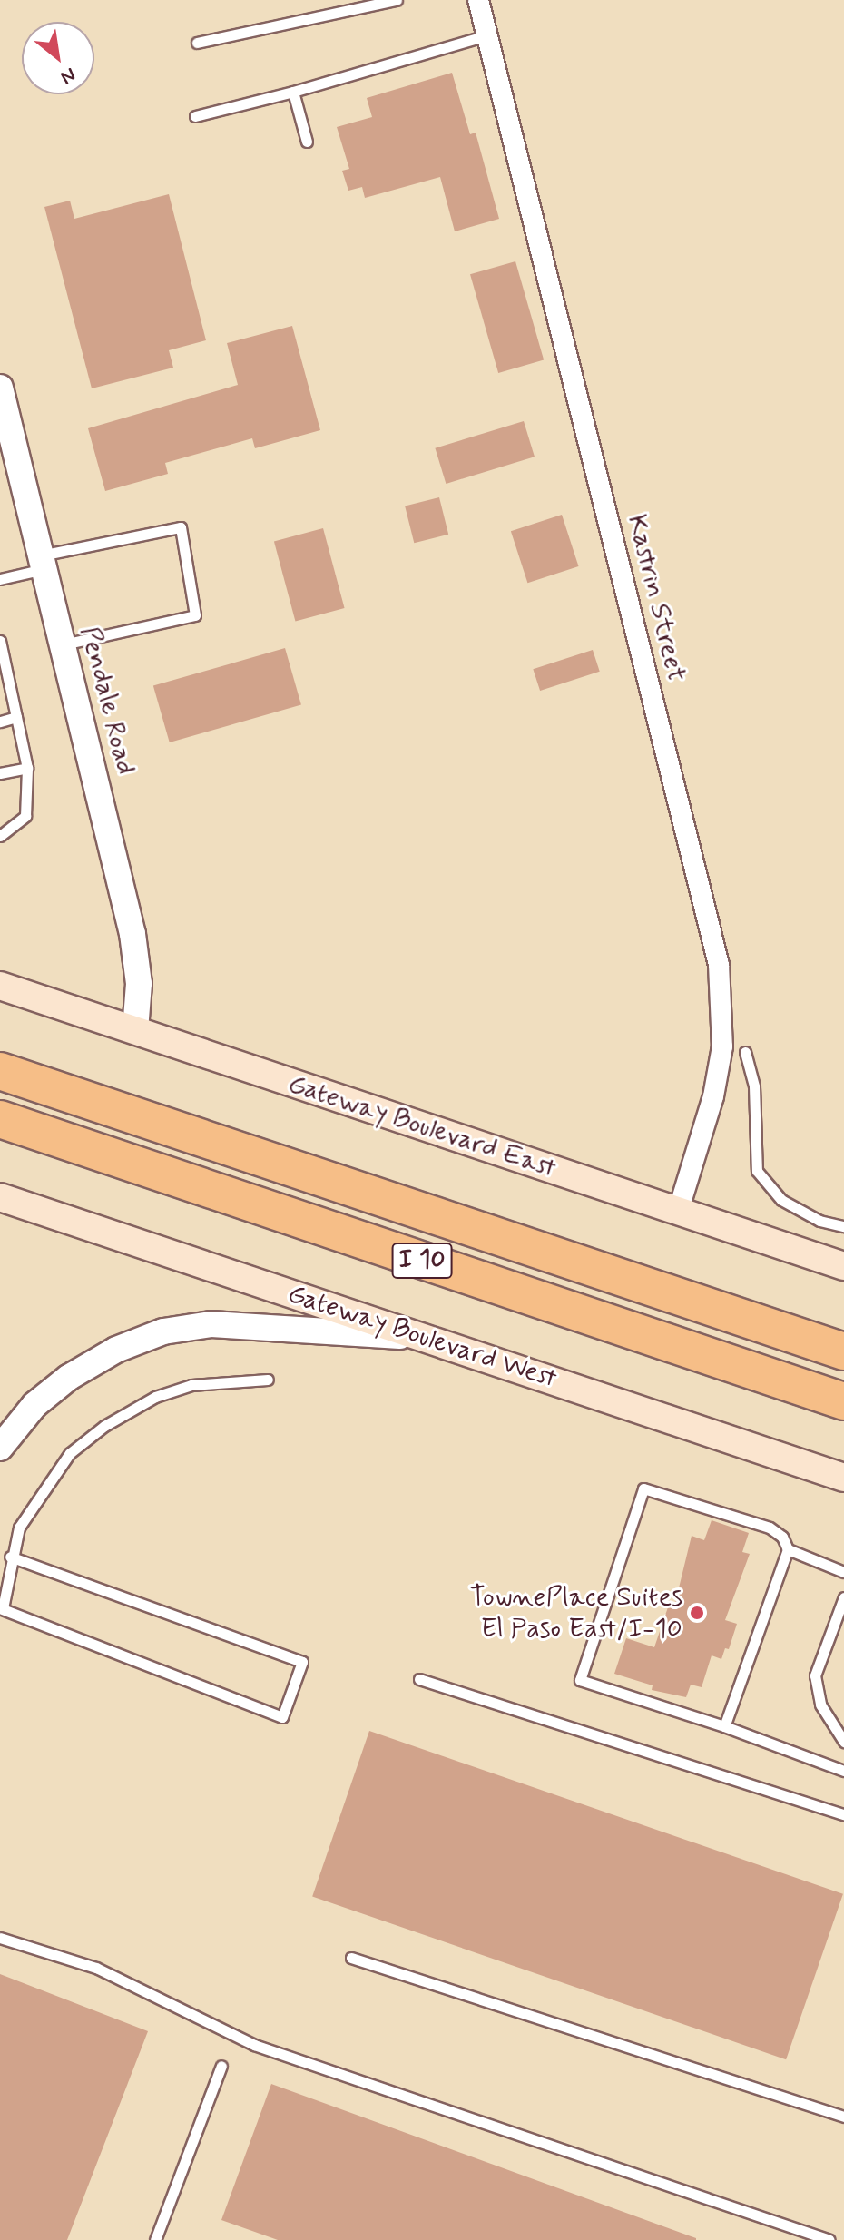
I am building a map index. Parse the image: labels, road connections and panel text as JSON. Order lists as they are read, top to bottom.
{
  "streets": {
    "highway": ["I 10"],
    "main road": ["Gateway Boulevard East", "Gateway Boulevard West"],
    "street": ["Kastrin Street", "Pendale Road"]
  },
  "crossings": [
    ["Kastrin Street", "Gateway Boulevard East"],
    ["Pendale Road", "Gateway Boulevard East"]
  ],
  "places": ["TownePlace Suites El Paso East/I-10"],
  "north": "bottom right"
}
